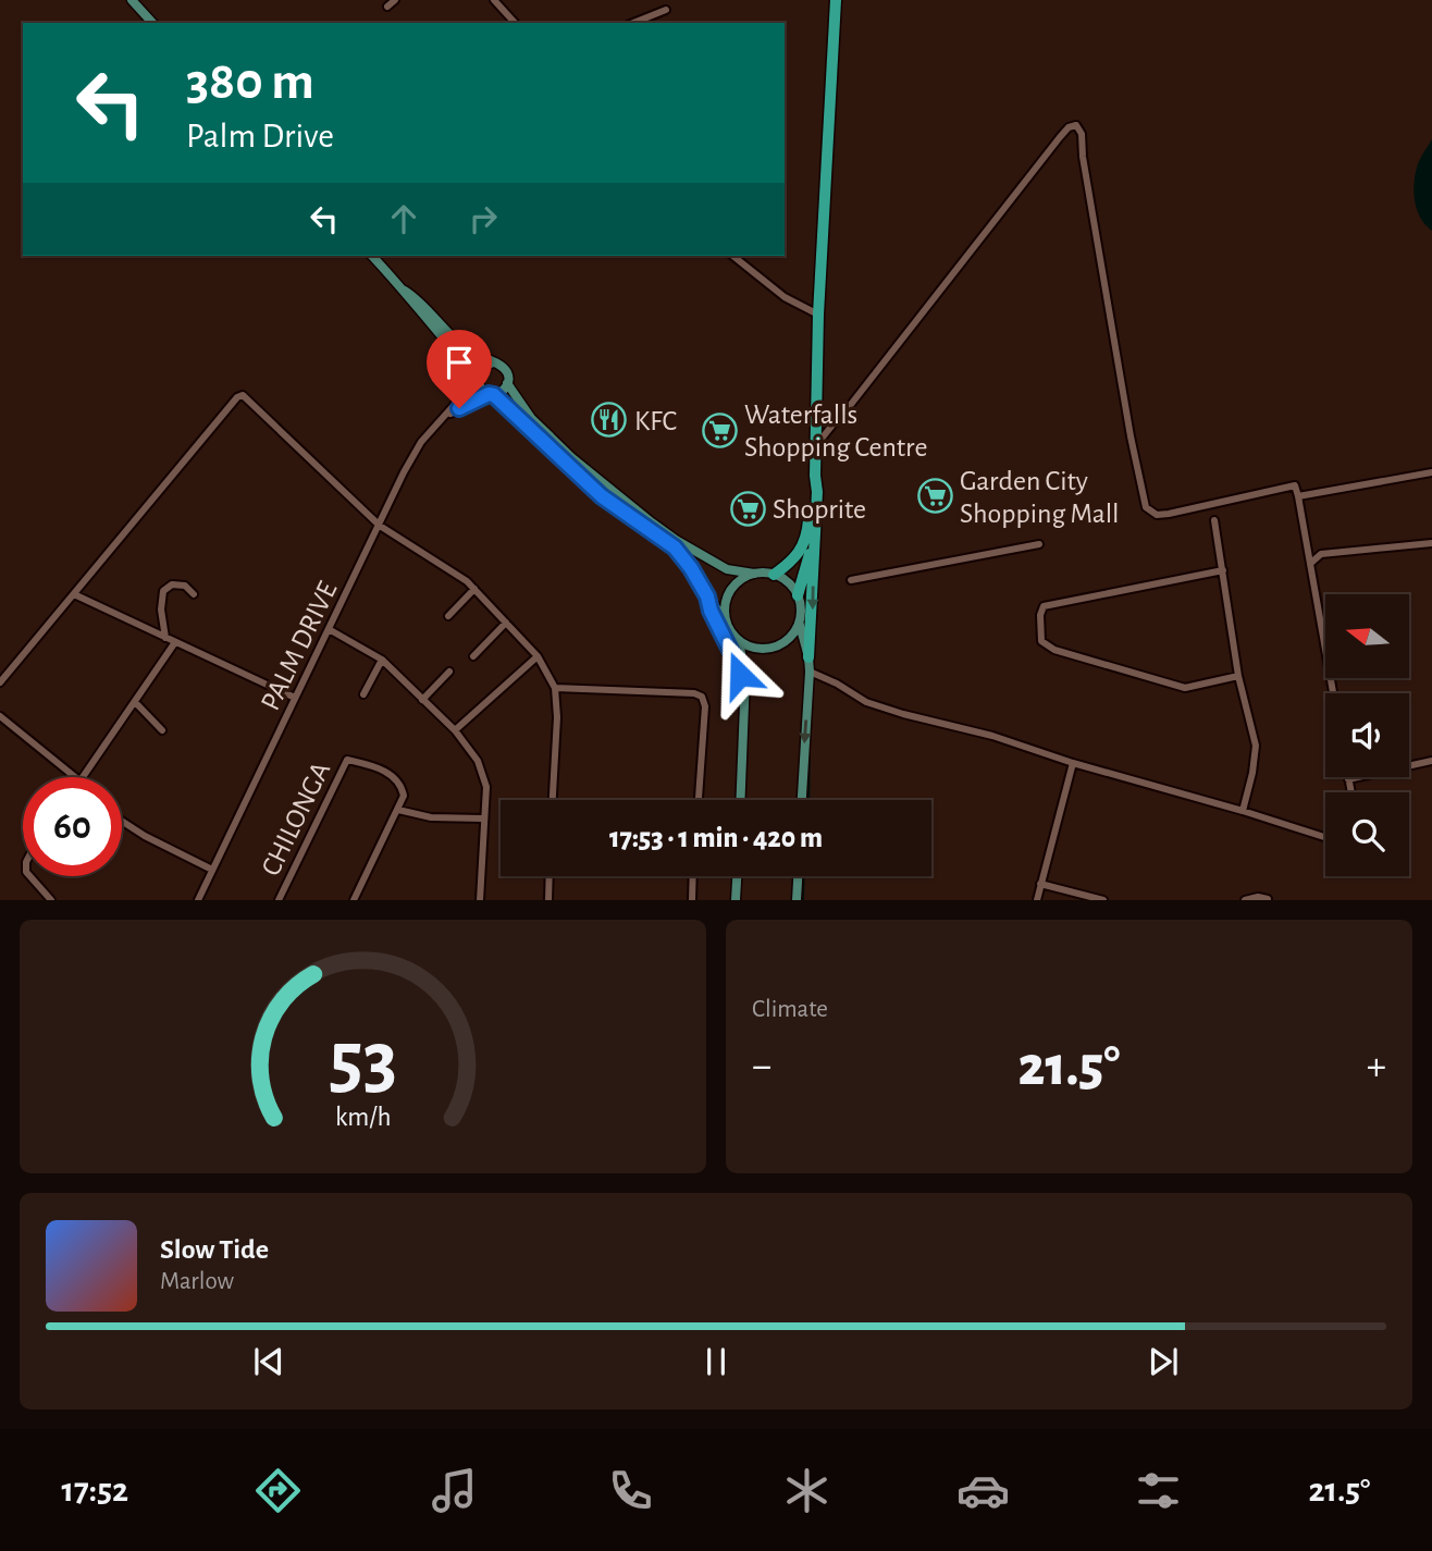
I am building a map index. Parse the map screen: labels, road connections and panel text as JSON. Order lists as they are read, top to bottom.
{
  "streets": {
    "street": ["PALM DRIVE", "CHILONGA"]
  },
  "places": {
    "restaurant": ["KFC"],
    "supermarket": ["Waterfalls Shopping Centre", "Garden City Shopping Mall", "Shoprite"]
  },
  "north": "left",
  "page": {
    "turn": ["380 m", "Palm Drive"],
    "limit": "60",
    "trip": "17:53 · 1 min · 420 m",
    "tile": "Climate",
    "heat": ["−", "21.5°", "+"],
    "song": ["Slow Tide", "Marlow"],
    "tabs": ["17:52", "21.5°"],
    "gauge": ["53", "km/h"]
  }
}
